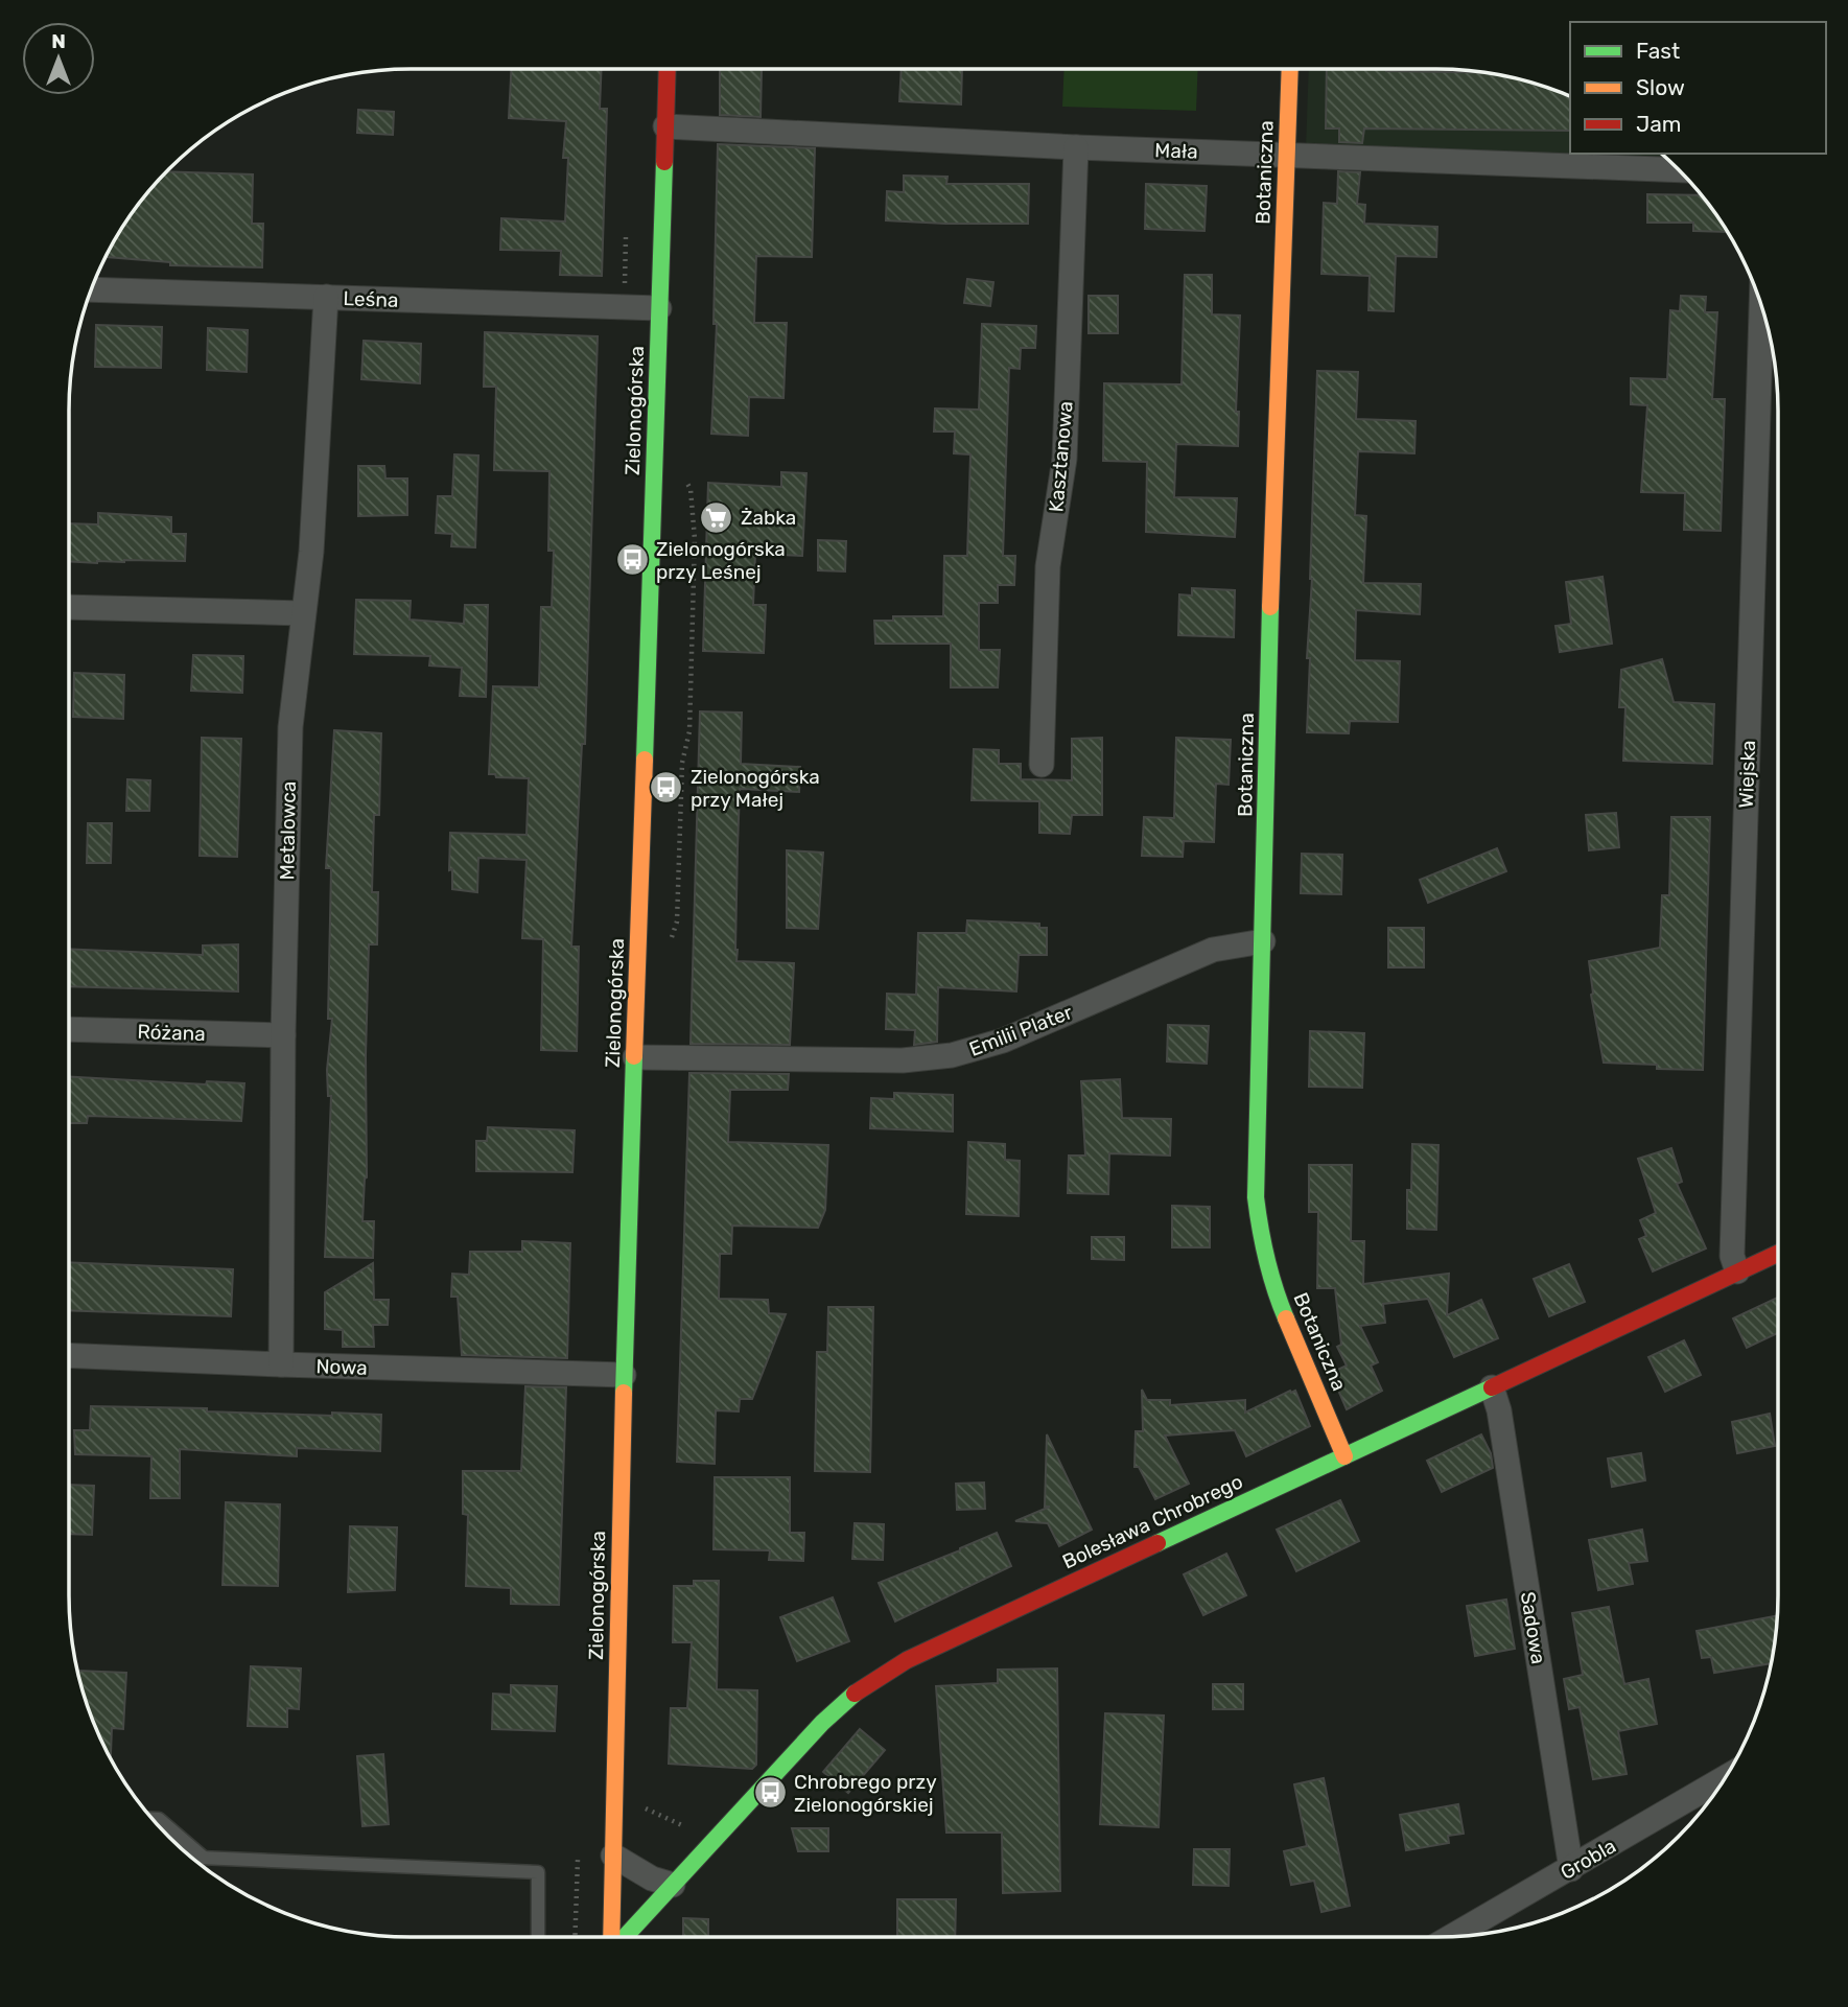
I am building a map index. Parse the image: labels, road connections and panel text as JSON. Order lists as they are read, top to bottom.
{
  "streets": {
    "street": [
      "Mała",
      "Botaniczna",
      "Leśna",
      "Zielonogórska",
      "Kasztanowa",
      "Wiejska",
      "Metalowca",
      "Emilii Plater",
      "Różana",
      "Nowa",
      "Bolesława Chrobrego",
      "Sadowa",
      "Grobla"
    ]
  },
  "crossings": [
    ["Mała", "Botaniczna"],
    ["Mała", "Zielonogórska"],
    ["Mała", "Kasztanowa"],
    ["Botaniczna", "Emilii Plater"],
    ["Botaniczna", "Bolesława Chrobrego"],
    ["Leśna", "Zielonogórska"],
    ["Leśna", "Metalowca"],
    ["Zielonogórska", "Emilii Plater"],
    ["Zielonogórska", "Nowa"],
    ["Wiejska", "Bolesława Chrobrego"],
    ["Metalowca", "Różana"],
    ["Metalowca", "Nowa"],
    ["Bolesława Chrobrego", "Sadowa"],
    ["Sadowa", "Grobla"]
  ],
  "places": {
    "supermarket": ["Żabka"],
    "bus stop": ["Zielonogórska przy Leśnej", "Zielonogórska przy Małej", "Chrobrego przy Zielonogórskiej"]
  },
  "legend": ["Fast", "Slow", "Jam"],
  "north": "top"
}
